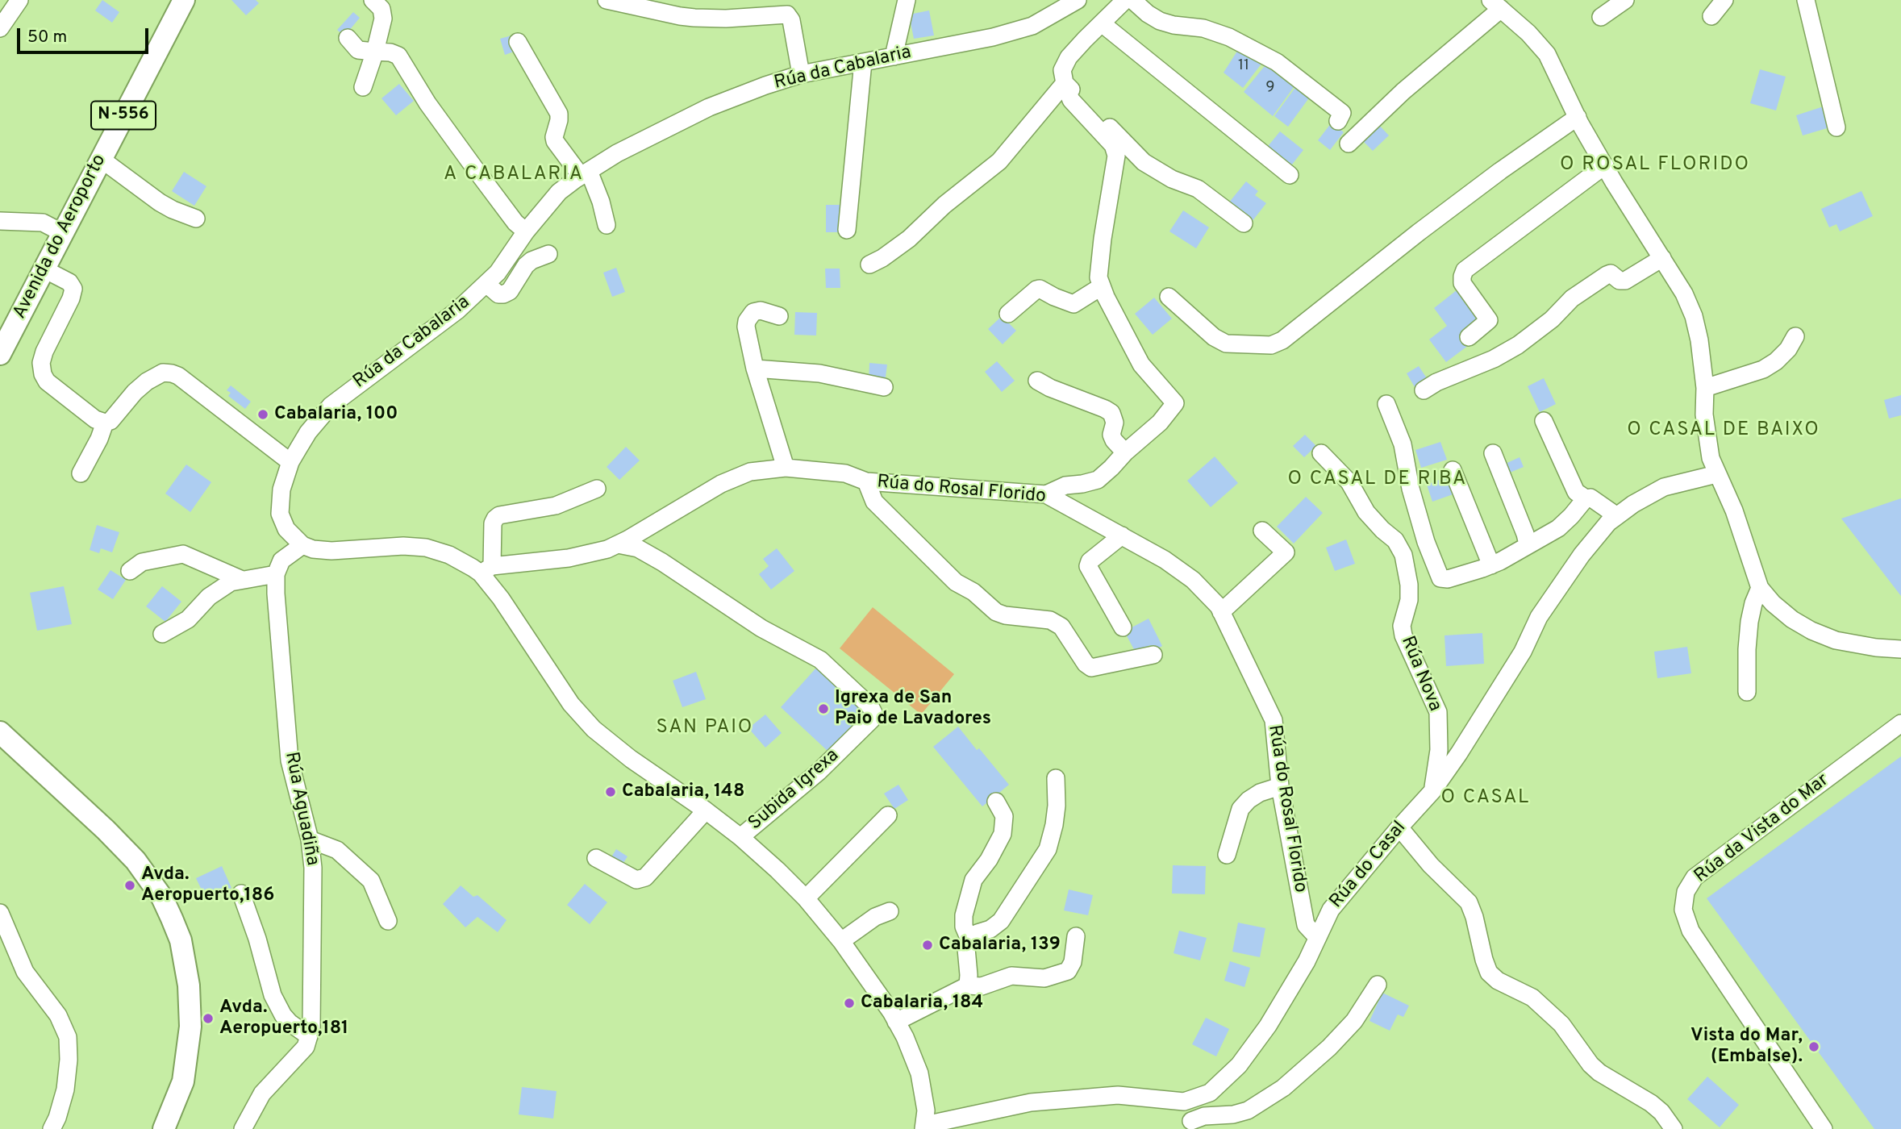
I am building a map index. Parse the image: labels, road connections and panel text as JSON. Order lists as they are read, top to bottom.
{
  "streets": {
    "main road": ["N-556", "Avenida do Aeroporto"],
    "street": [
      "Rúa da Cabalaria",
      "Rúa do Rosal Florido",
      "Rúa Nova",
      "Subida Igrexa",
      "Rúa Aguadiña",
      "Rúa da Vista do Mar",
      "Rúa do Casal"
    ]
  },
  "crossings": [
    ["Rúa do Rosal Florido", "Subida Igrexa"],
    ["Rúa do Rosal Florido", "Rúa do Casal"],
    ["Rúa Nova", "Rúa do Casal"]
  ],
  "districts": [
    "O ROSAL FLORIDO",
    "A CABALARIA",
    "O CASAL DE BAIXO",
    "O CASAL DE RIBA",
    "SAN PAIO",
    "O CASAL"
  ],
  "places": [
    "Cabalaria, 100",
    "Igrexa de San Paio de Lavadores",
    "Cabalaria, 148",
    "Avda. Aeropuerto,186",
    "Cabalaria, 139",
    "Cabalaria, 184",
    "Avda. Aeropuerto,181",
    "Vista do Mar, (Embalse)."
  ],
  "house_numbers": ["11", "9"],
  "scale_bar": "50 m"
}
